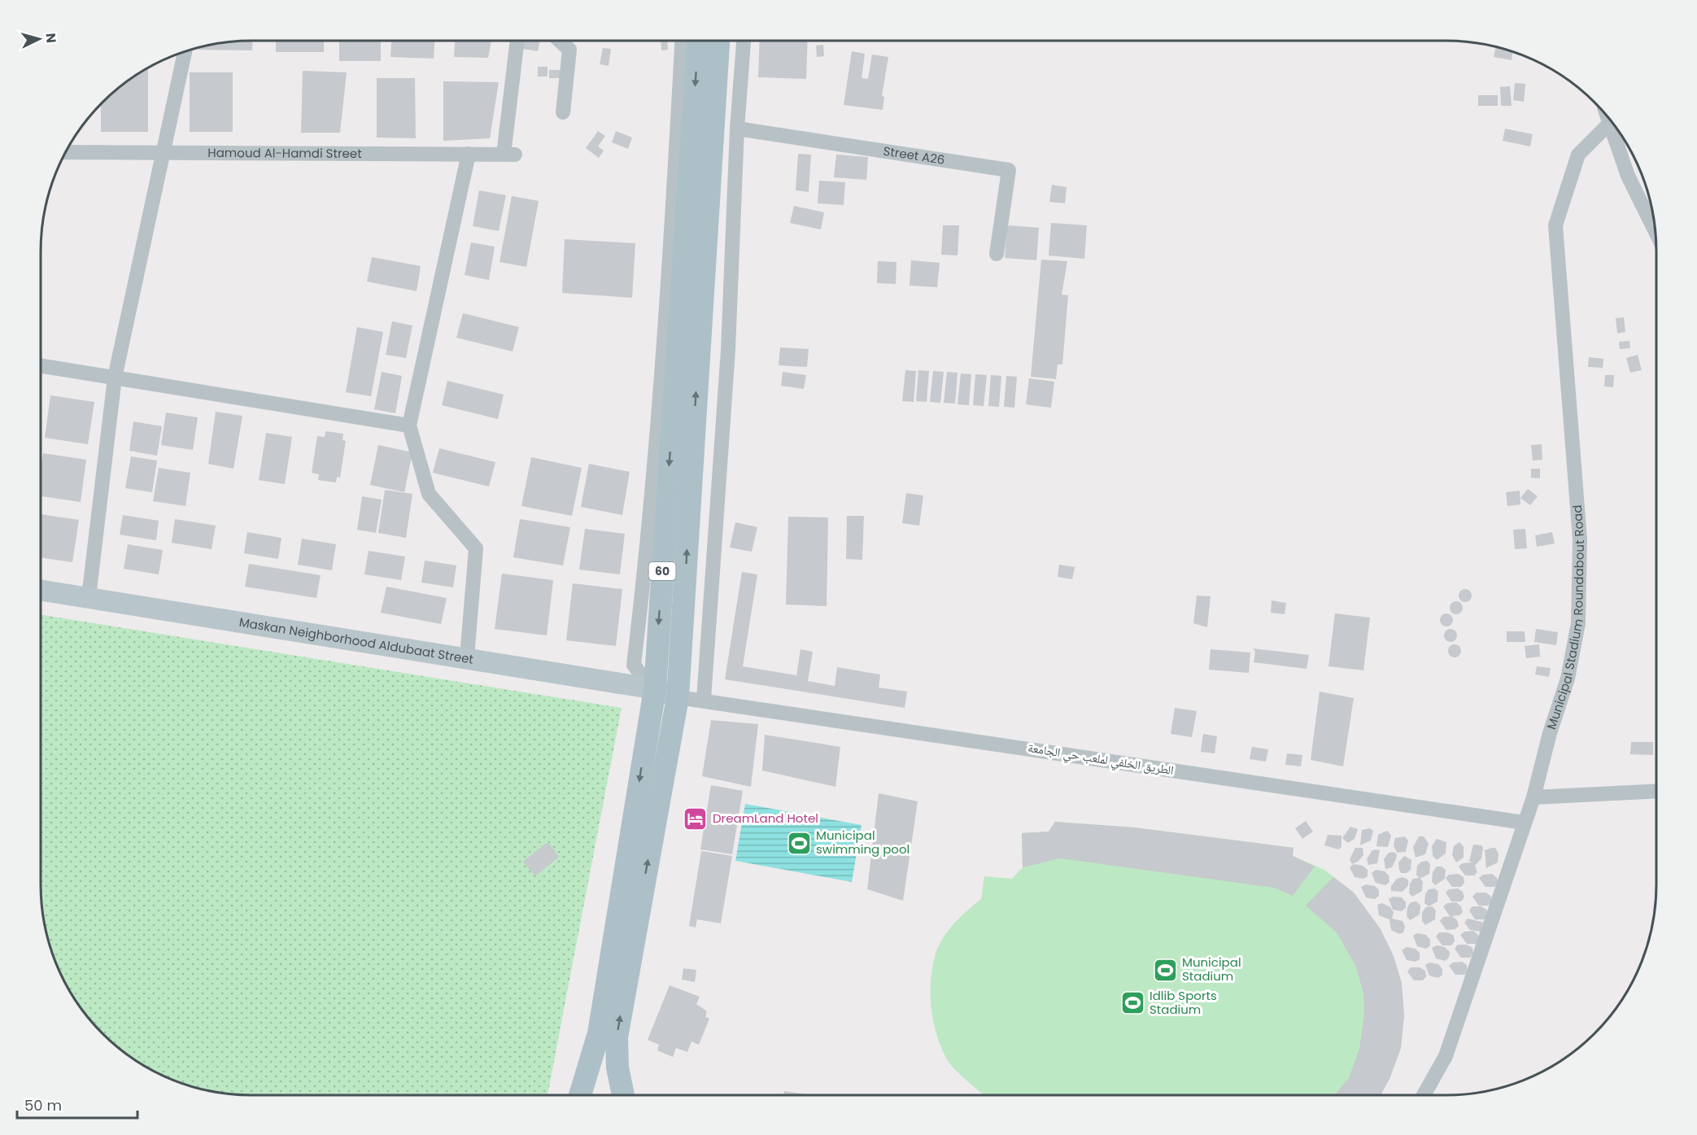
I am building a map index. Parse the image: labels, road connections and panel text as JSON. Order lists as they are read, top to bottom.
{
  "streets": {
    "main road": ["60"],
    "street": [
      "Hamoud Al-Hamdi Street",
      "Street A26",
      "Municipal Stadium Roundabout Road",
      "Maskan Neighborhood Aldubaat Street",
      "الطريق الخلفي لملعب حي الجامعة"
    ]
  },
  "crossings": [
    ["60", "Maskan Neighborhood Aldubaat Street"],
    ["60", "الطريق الخلفي لملعب حي الجامعة"],
    ["Municipal Stadium Roundabout Road", "الطريق الخلفي لملعب حي الجامعة"],
    ["Maskan Neighborhood Aldubaat Street", "الطريق الخلفي لملعب حي الجامعة"]
  ],
  "places": {
    "hotel": ["DreamLand Hotel"],
    "sports": ["Municipal swimming pool", "Municipal Stadium", "Idlib Sports Stadium"]
  },
  "scale_bar": "50 m",
  "north": "right"
}
